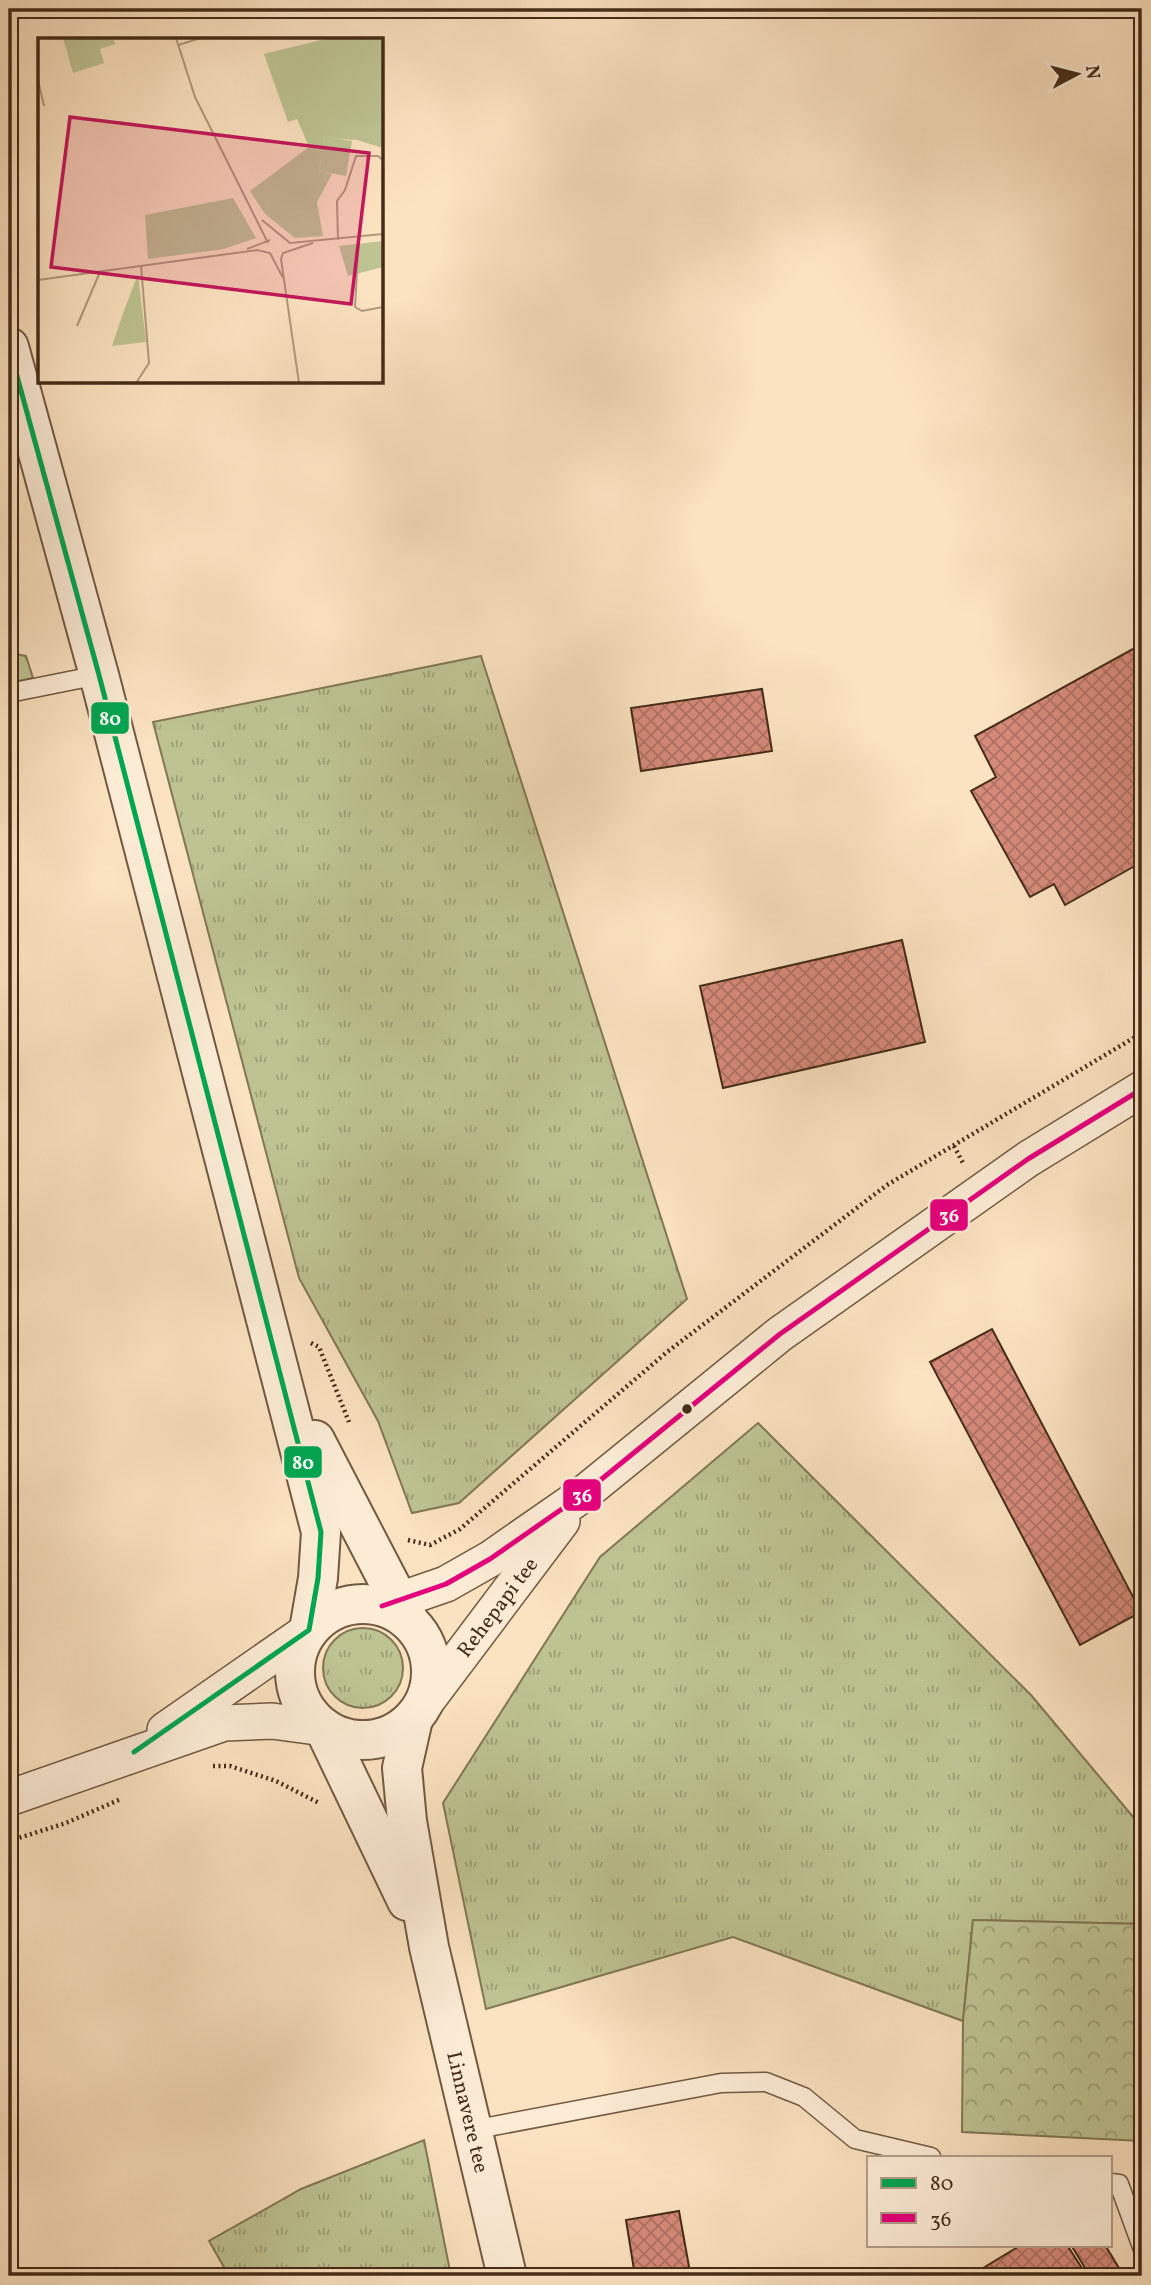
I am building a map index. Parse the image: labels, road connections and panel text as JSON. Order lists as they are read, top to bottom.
{
  "streets": {
    "street": ["Rehepapi tee", "Linnavere tee"]
  },
  "crossings": [
    ["Rehepapi tee", "Linnavere tee"]
  ],
  "lines": ["transit line 80", "transit line 36"],
  "legend": ["80", "36"],
  "north": "right"
}
